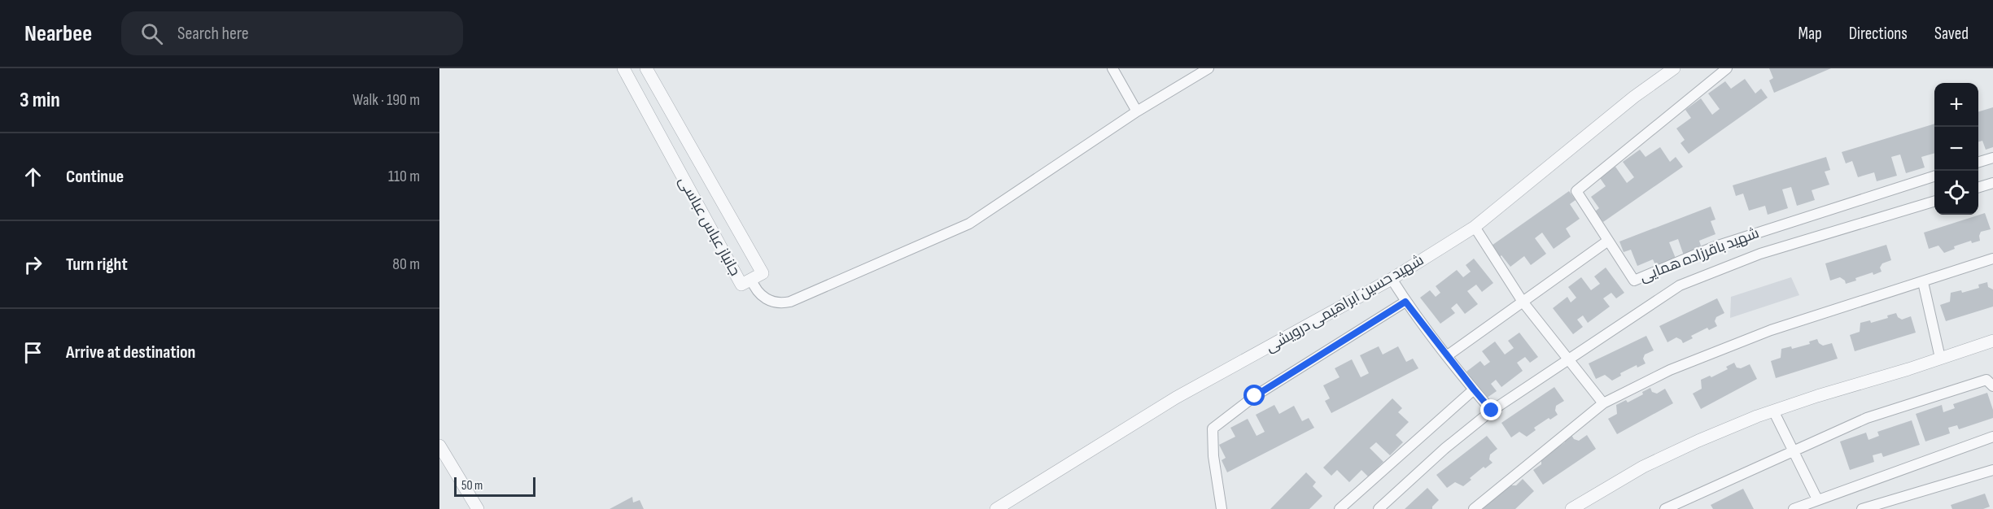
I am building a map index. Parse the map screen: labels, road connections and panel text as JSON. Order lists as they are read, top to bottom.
{
  "streets": {
    "street": ["جانباز عباس عباسی", "شهید باقرزاده همایی", "شهید حسین ابراهیمی درویشی"]
  },
  "scale_bar": "50 m",
  "page": {
    "header": "Nearbee",
    "search": "Search here",
    "nav": ["Map", "Directions", "Saved"],
    "heading": ["3 min", "Walk · 190 m"],
    "map_buttons": ["+", "−"],
    "list": [
      ["Continue", "110 m"],
      ["Turn right", "80 m"],
      "Arrive at destination"
    ],
    "scale": "50 m"
  }
}
